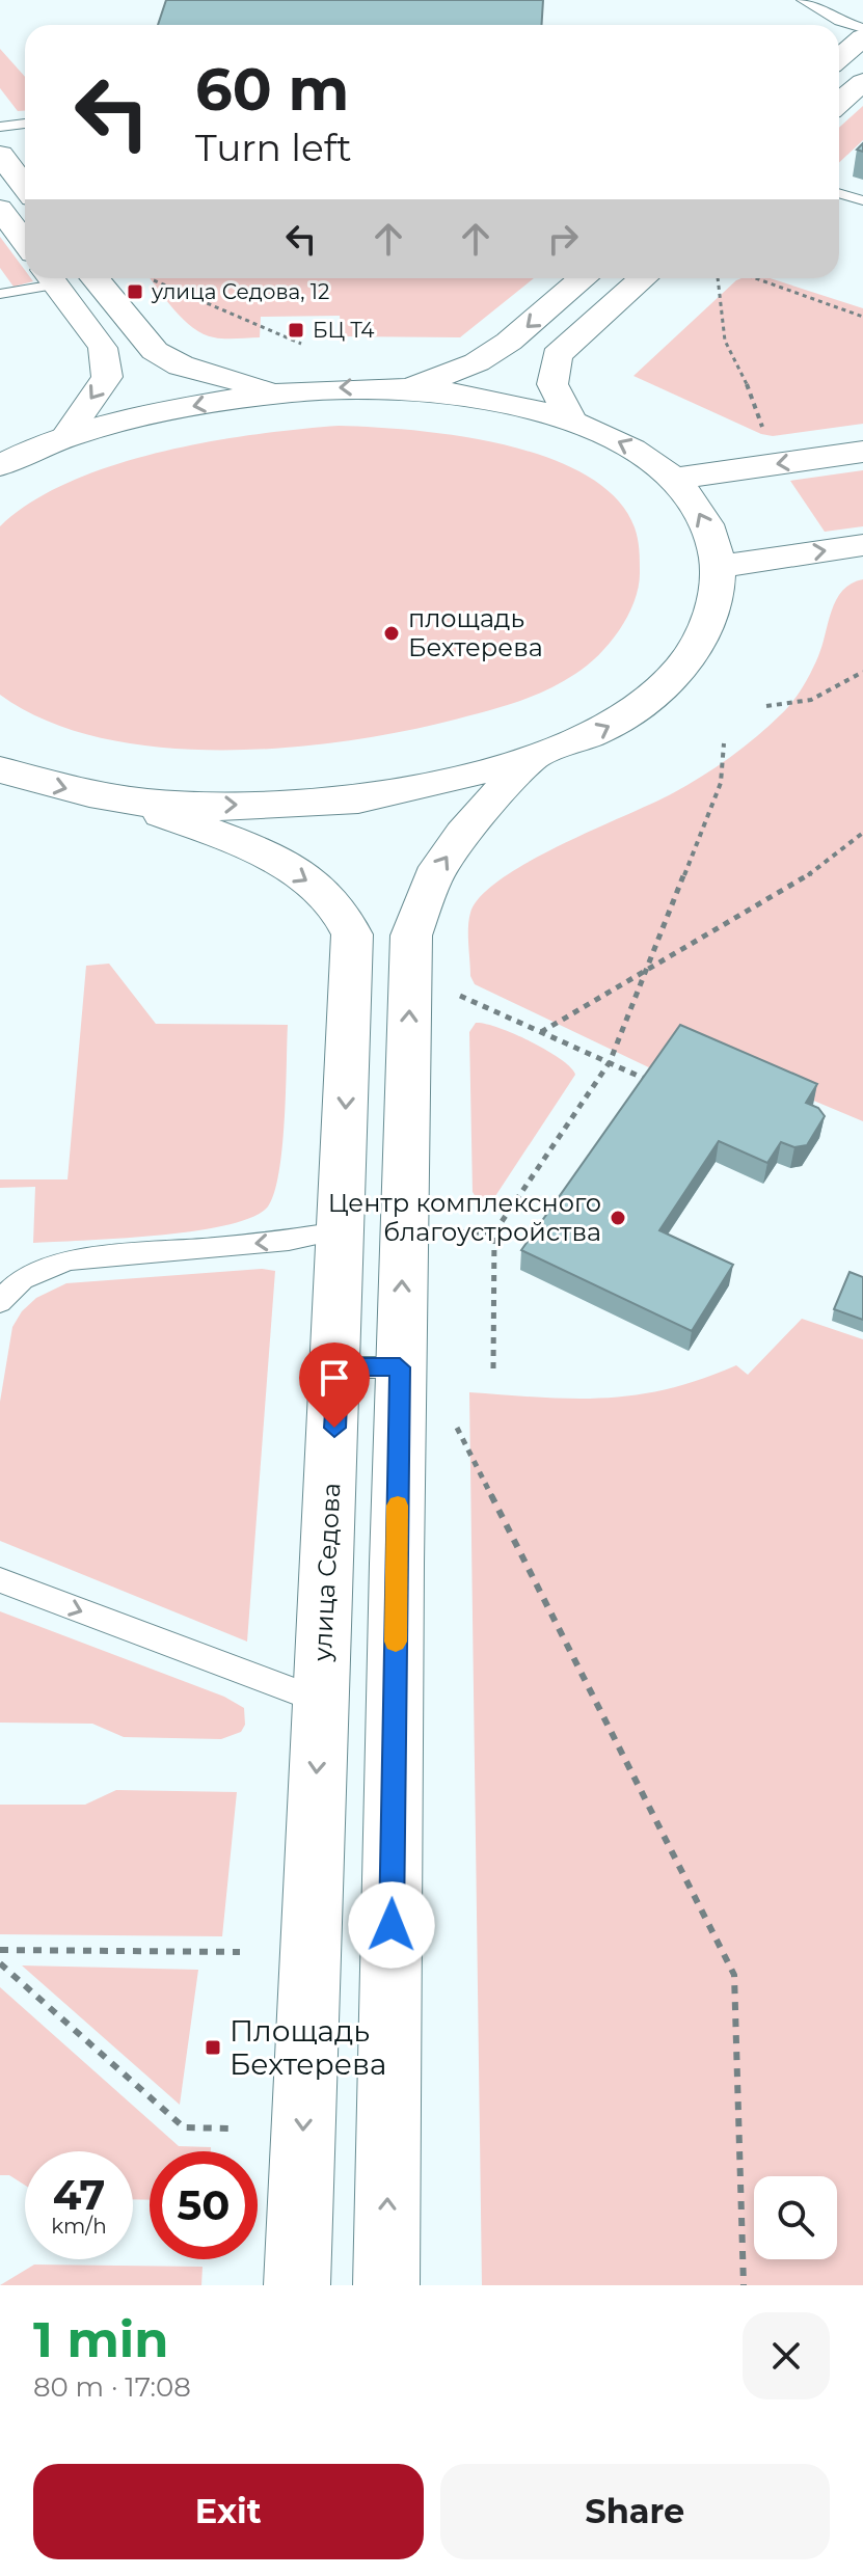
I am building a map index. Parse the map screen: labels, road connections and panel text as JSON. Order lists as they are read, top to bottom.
{
  "streets": {
    "main road": ["улица Седова"]
  },
  "places": {
    "transit": ["улица Седова, 12", "БЦ Т4", "Площадь Бехтерева"],
    "other": ["площадь Бехтерева", "Центр комплексного благоустройства"]
  },
  "page": {
    "turn": ["60 m", "Turn left"],
    "speed": "47 km/h",
    "limit": "50",
    "heading": ["1 min", "80 m · 17:08"],
    "buttons": ["Exit", "Share"]
  }
}
